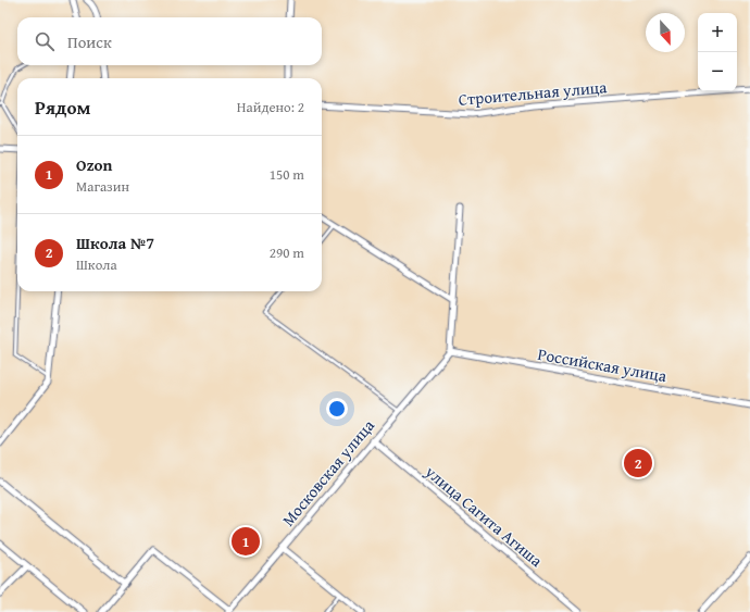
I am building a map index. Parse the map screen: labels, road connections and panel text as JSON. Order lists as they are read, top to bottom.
{
  "streets": {
    "street": [
      "Строительная улица",
      "Российская улица",
      "Московская улица",
      "улица Сагита Агиша"
    ]
  },
  "crossings": [
    ["Российская улица", "Московская улица"],
    ["Московская улица", "улица Сагита Агиша"]
  ],
  "north": "bottom",
  "page": {
    "map_buttons": ["+", "−"],
    "search": "Поиск",
    "heading": ["Рядом", "Найдено: 2"],
    "list": [
      {
        "mark": "1",
        "name": "Ozon",
        "note": "Магазин",
        "value": "150 m"
      },
      {
        "mark": "2",
        "name": "Школа №7",
        "note": "Школа",
        "value": "290 m"
      }
    ],
    "pins": ["2", "1"]
  }
}
